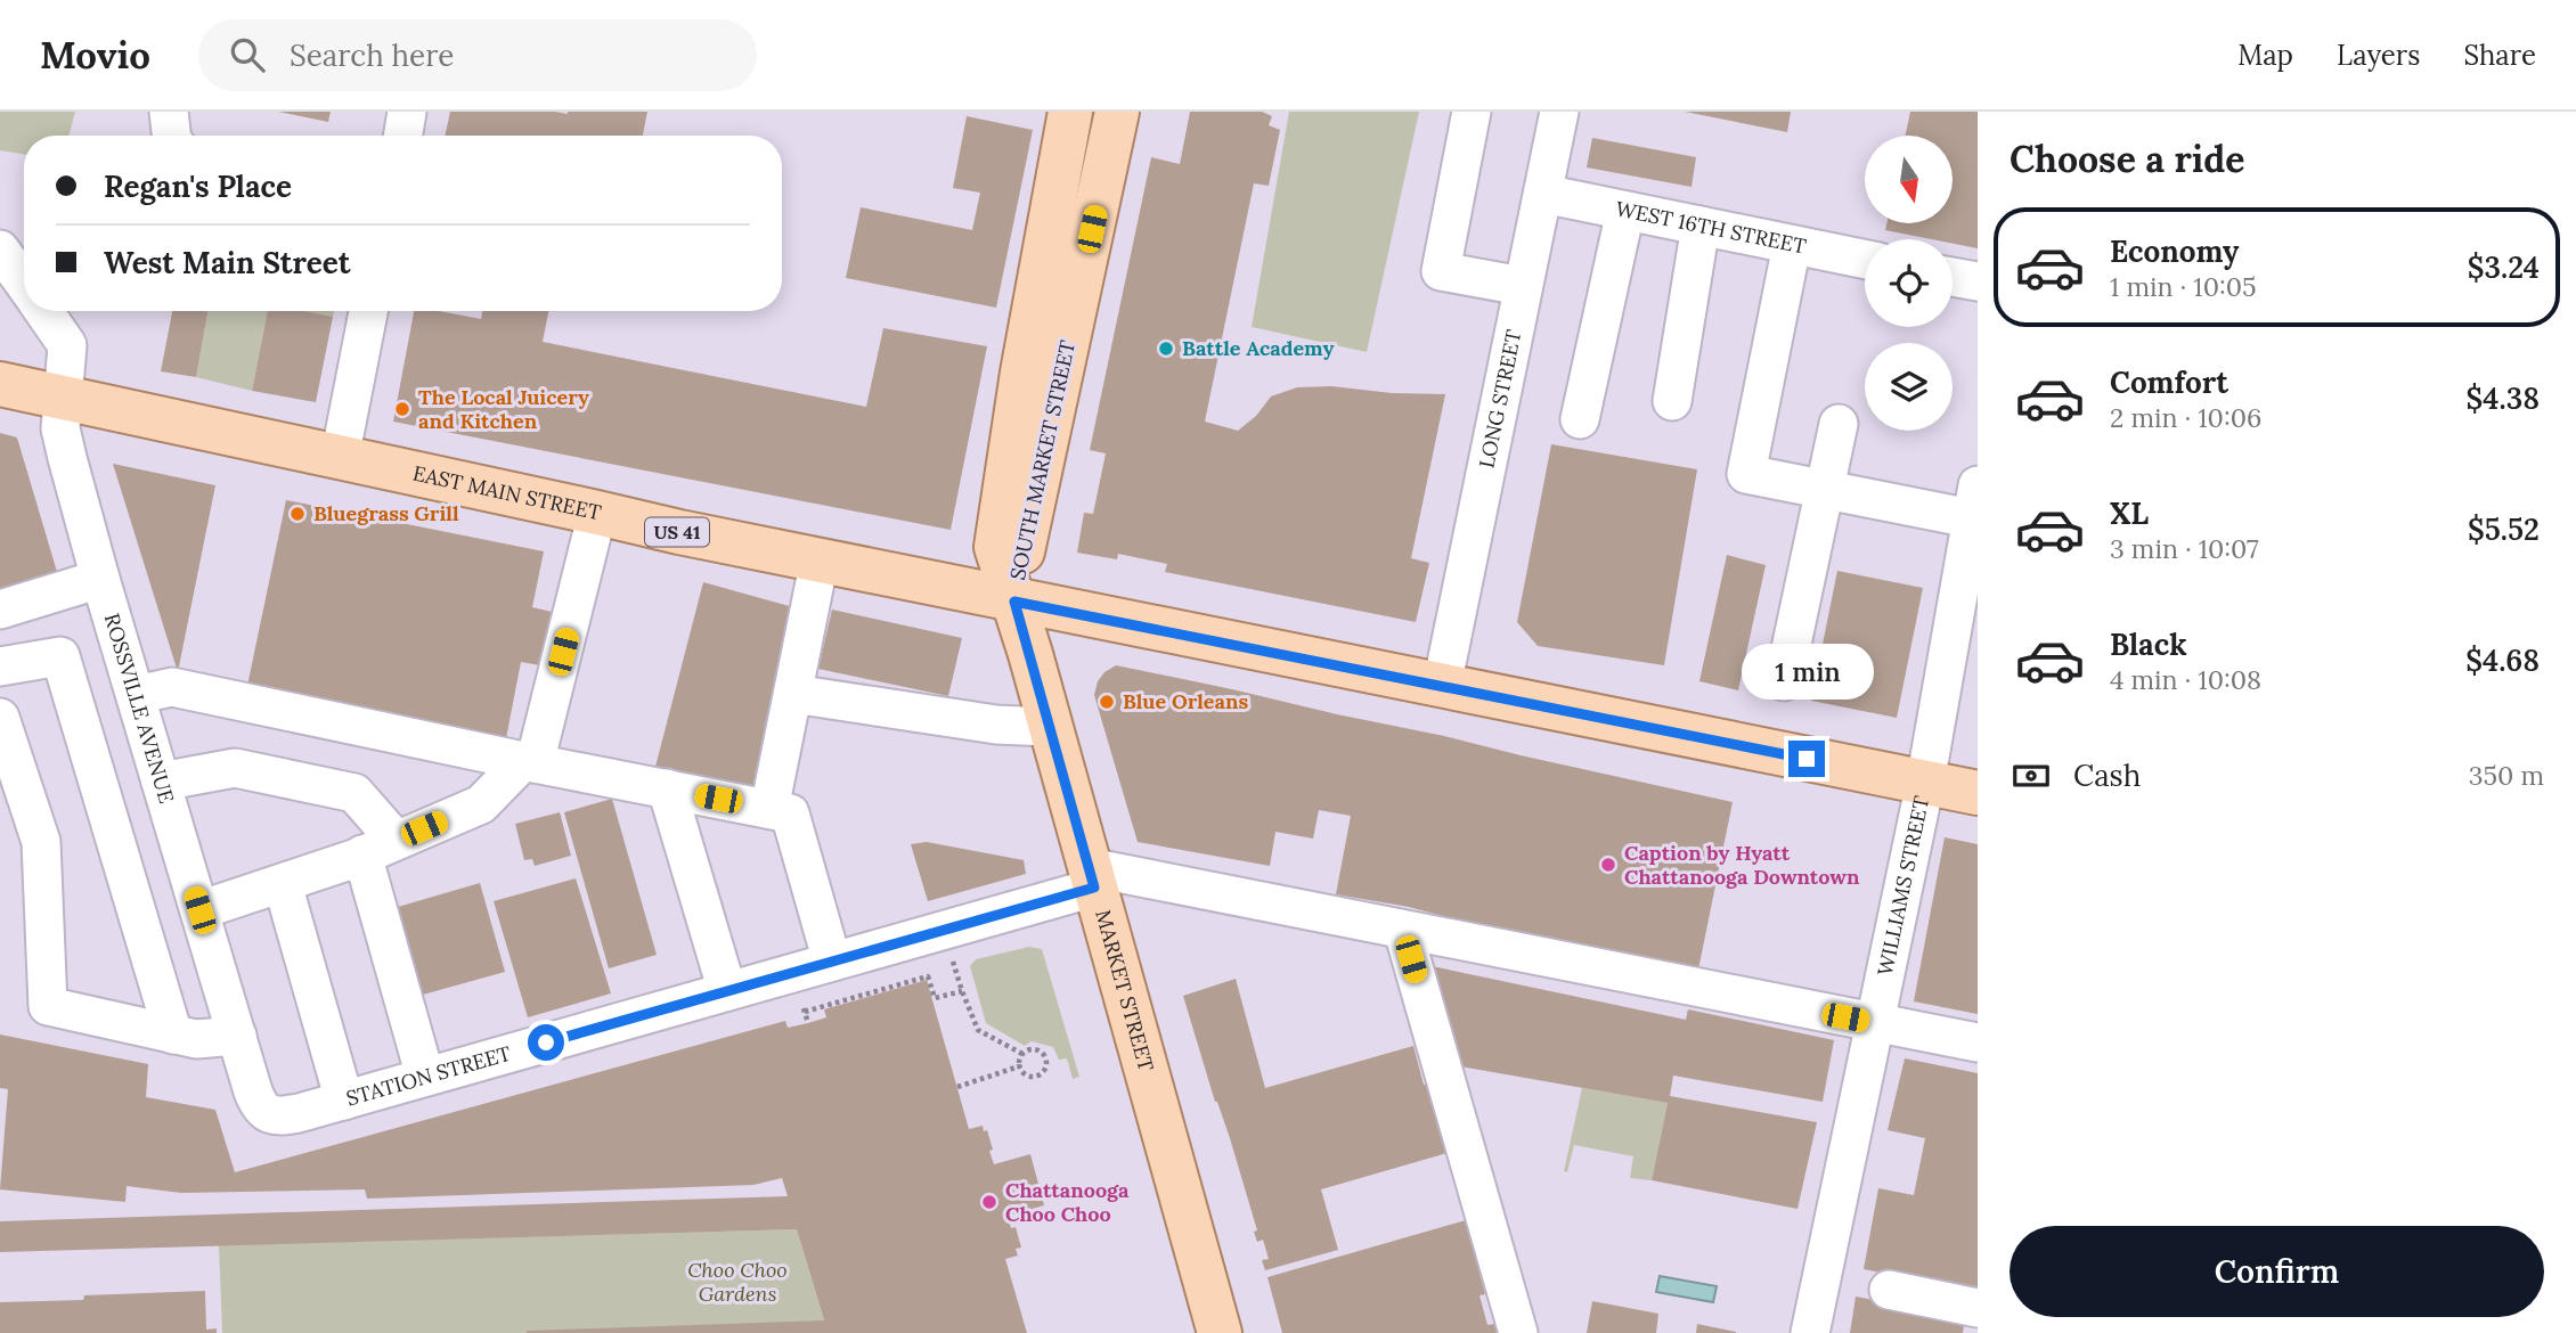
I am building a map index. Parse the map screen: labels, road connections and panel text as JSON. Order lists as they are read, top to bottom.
{
  "streets": {
    "main road": [
      "SOUTH MARKET STREET",
      "EAST MAIN STREET",
      "US 41",
      "MARKET STREET"
    ],
    "street": [
      "WEST 16TH STREET",
      "LONG STREET",
      "ROSSVILLE AVENUE",
      "WILLIAMS STREET",
      "STATION STREET"
    ]
  },
  "crossings": [
    ["WEST 16TH STREET", "LONG STREET"],
    ["LONG STREET", "US 41"],
    ["SOUTH MARKET STREET", "EAST MAIN STREET"],
    ["SOUTH MARKET STREET", "US 41"],
    ["SOUTH MARKET STREET", "MARKET STREET"],
    ["EAST MAIN STREET", "US 41"],
    ["EAST MAIN STREET", "ROSSVILLE AVENUE"],
    ["EAST MAIN STREET", "MARKET STREET"],
    ["US 41", "WILLIAMS STREET"],
    ["US 41", "MARKET STREET"],
    ["ROSSVILLE AVENUE", "STATION STREET"],
    ["MARKET STREET", "STATION STREET"]
  ],
  "parks": ["Choo Choo Gardens"],
  "places": [
    "Battle Academy",
    "The Local Juicery and Kitchen",
    "Bluegrass Grill",
    "Blue Orleans",
    "Caption by Hyatt Chattanooga Downtown",
    "Chattanooga Choo Choo"
  ],
  "north": "bottom",
  "page": {
    "header": "Movio",
    "search": "Search here",
    "nav": ["Map", "Layers", "Share"],
    "heading": "Choose a ride",
    "banner": ["Regan's Place", "West Main Street"],
    "list": [
      {
        "name": "Economy",
        "note": "1 min · 10:05",
        "value": "$3.24"
      },
      {
        "name": "Comfort",
        "note": "2 min · 10:06",
        "value": "$4.38"
      },
      {
        "name": "XL",
        "note": "3 min · 10:07",
        "value": "$5.52"
      },
      {
        "name": "Black",
        "note": "4 min · 10:08",
        "value": "$4.68"
      }
    ],
    "bubble": "1 min",
    "pay": ["Cash", "350 m"],
    "buttons": "Confirm"
  }
}
